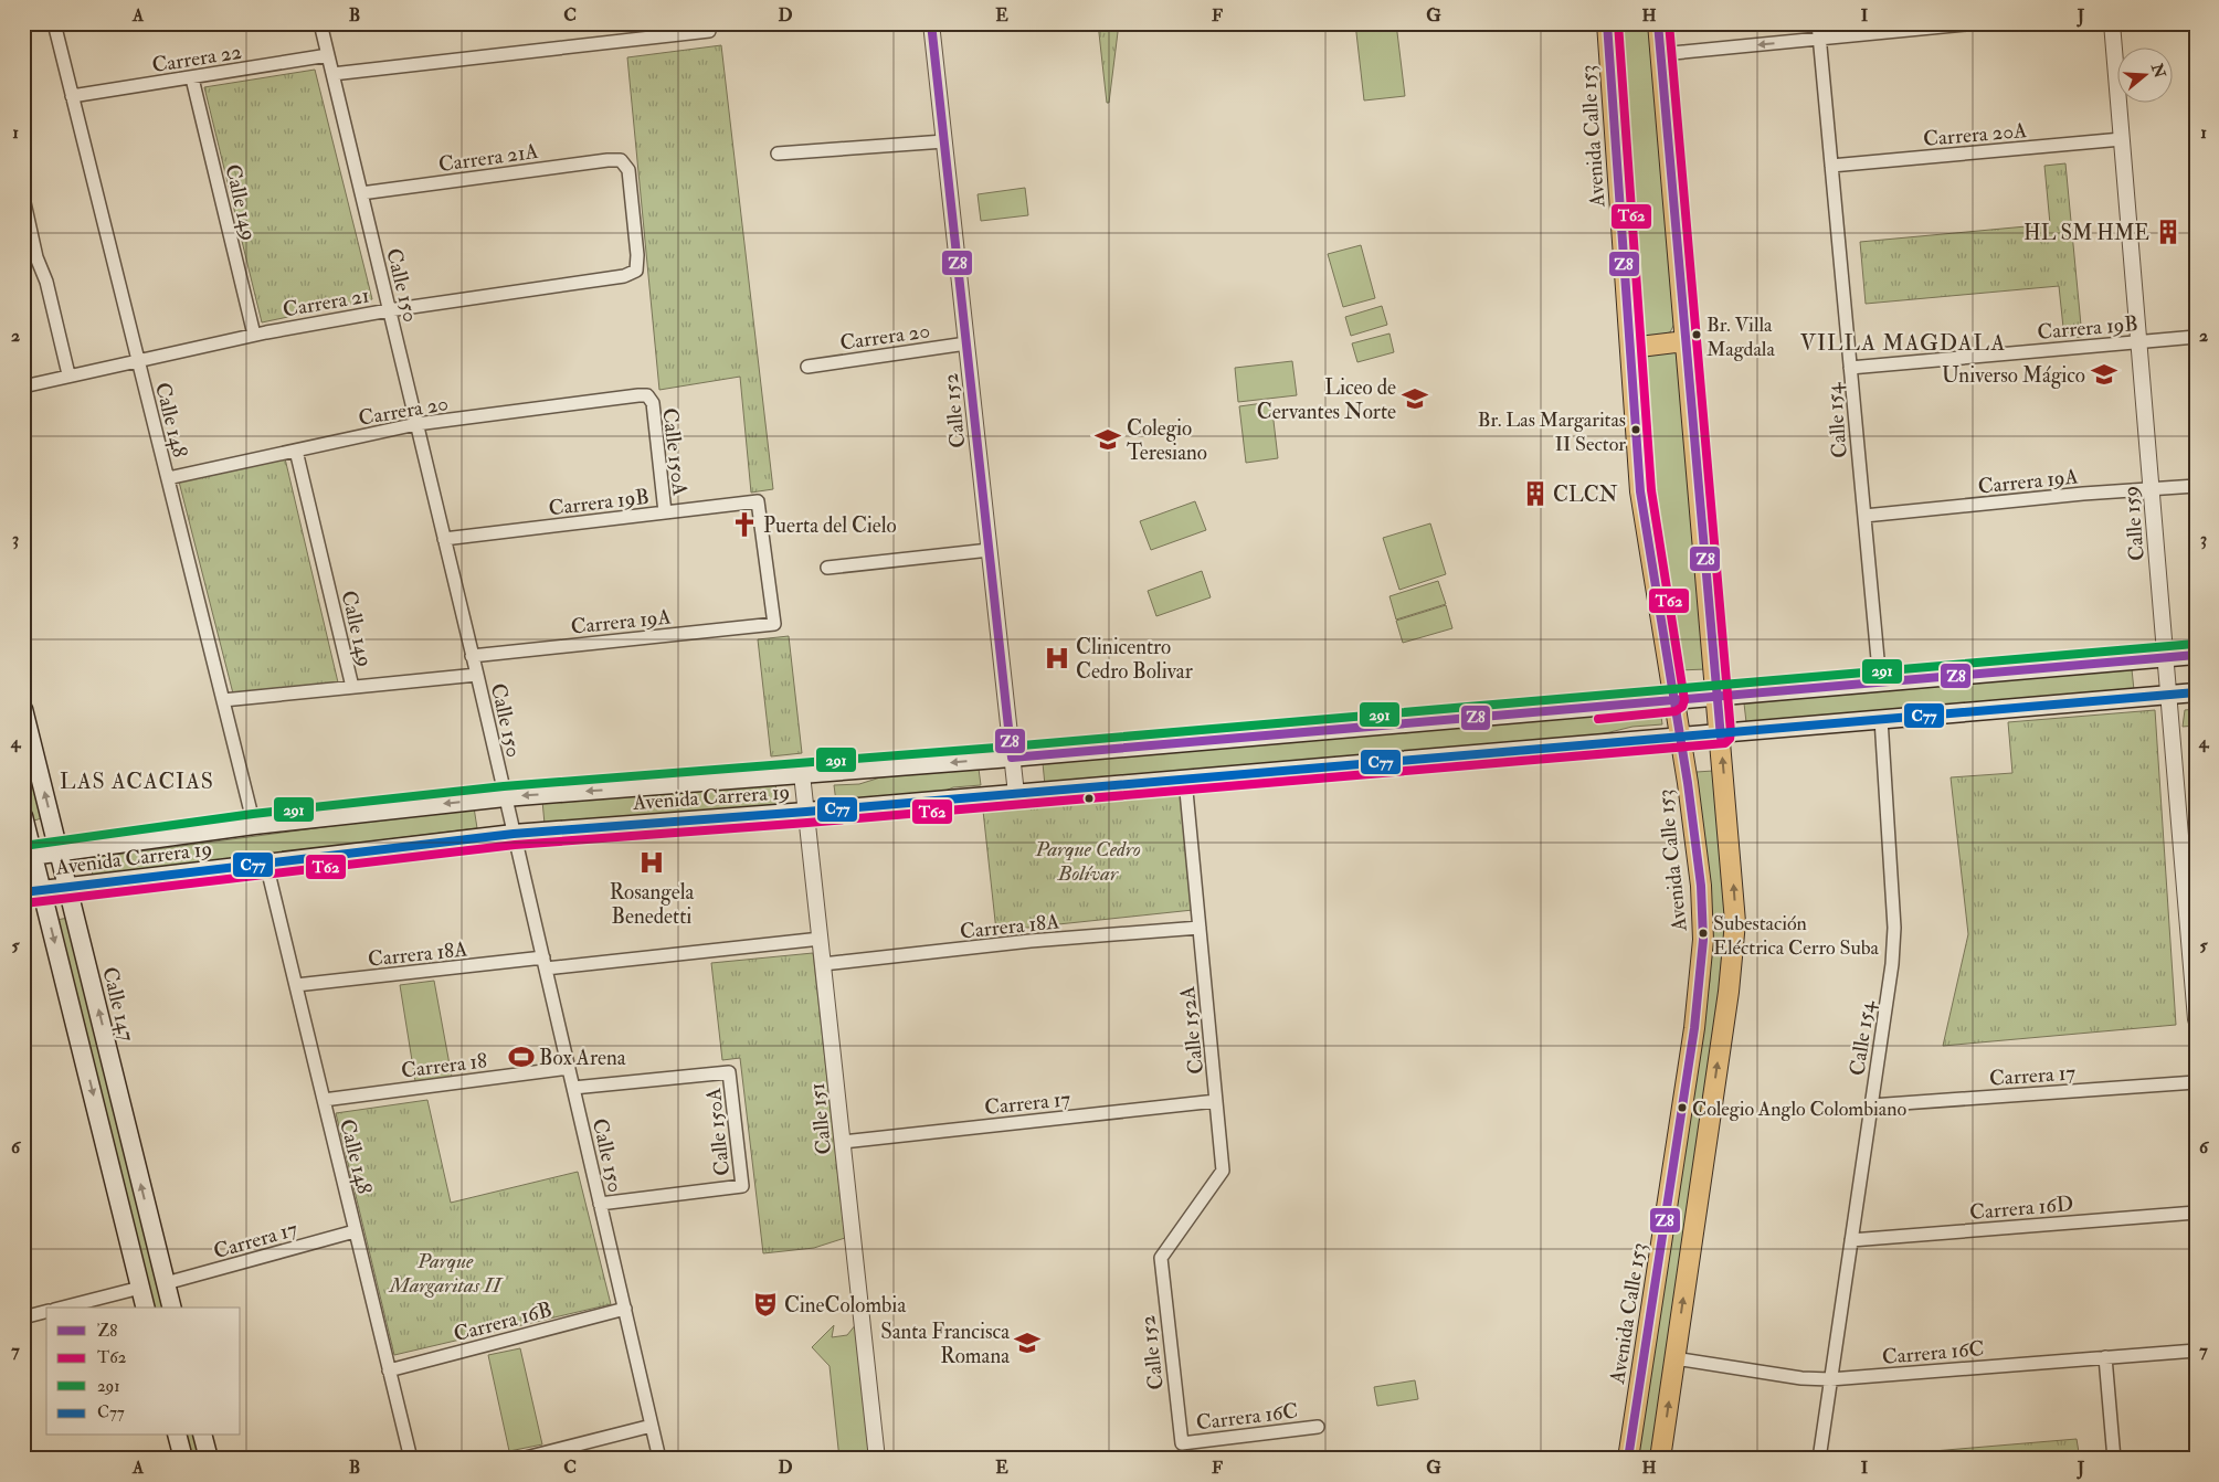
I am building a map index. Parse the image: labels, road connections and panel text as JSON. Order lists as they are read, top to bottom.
{
  "streets": {
    "main road": ["Avenida Calle 153", "Avenida Carrera 19", "Calle 147"],
    "street": [
      "Carrera 22",
      "Carrera 20A",
      "Carrera 21A",
      "Calle 149",
      "Calle 150",
      "Carrera 21",
      "Carrera 19B",
      "Carrera 20",
      "Calle 152",
      "Calle 148",
      "Calle 154",
      "Calle 150A",
      "Carrera 19A",
      "Calle 159",
      "Carrera 18A",
      "Calle 152A",
      "Carrera 18",
      "Carrera 17",
      "Calle 151",
      "Carrera 16D",
      "Carrera 16B",
      "Carrera 16C"
    ]
  },
  "crossings": [
    ["Carrera 22", "Calle 149"],
    ["Carrera 22", "Calle 150"],
    ["Carrera 22", "Calle 148"],
    ["Carrera 20A", "Calle 154"],
    ["Carrera 20A", "Calle 159"],
    ["Avenida Calle 153", "Avenida Carrera 19"],
    ["Carrera 21A", "Calle 150"],
    ["Carrera 21A", "Carrera 21"],
    ["Calle 149", "Carrera 21"],
    ["Calle 149", "Carrera 20"],
    ["Calle 150", "Carrera 21"],
    ["Calle 150", "Carrera 19B"],
    ["Calle 150", "Carrera 20"],
    ["Calle 150", "Calle 150A"],
    ["Calle 150", "Carrera 19A"],
    ["Calle 150", "Avenida Carrera 19"],
    ["Calle 150", "Carrera 18A"],
    ["Calle 150", "Carrera 18"],
    ["Calle 150", "Carrera 16B"],
    ["Carrera 21", "Calle 148"],
    ["Carrera 19B", "Calle 154"],
    ["Carrera 19B", "Calle 150A"],
    ["Carrera 19B", "Carrera 19A"],
    ["Carrera 19B", "Calle 159"],
    ["Carrera 20", "Calle 152"],
    ["Carrera 20", "Calle 148"],
    ["Carrera 20", "Calle 150A"],
    ["Calle 152", "Avenida Carrera 19"],
    ["Calle 152", "Calle 152A"],
    ["Calle 152", "Carrera 16C"],
    ["Calle 148", "Avenida Carrera 19"],
    ["Calle 148", "Carrera 18A"],
    ["Calle 148", "Carrera 18"],
    ["Calle 148", "Carrera 17"],
    ["Calle 148", "Carrera 16B"],
    ["Calle 154", "Carrera 19A"],
    ["Calle 154", "Avenida Carrera 19"],
    ["Calle 154", "Carrera 17"],
    ["Calle 154", "Carrera 16D"],
    ["Calle 154", "Carrera 16C"],
    ["Carrera 19A", "Calle 159"],
    ["Calle 159", "Avenida Carrera 19"],
    ["Avenida Carrera 19", "Calle 147"],
    ["Avenida Carrera 19", "Calle 152A"],
    ["Avenida Carrera 19", "Calle 151"],
    ["Carrera 18A", "Calle 152A"],
    ["Carrera 18A", "Calle 151"],
    ["Calle 147", "Carrera 17"],
    ["Calle 152A", "Carrera 17"],
    ["Carrera 17", "Calle 151"]
  ],
  "districts": ["VILLA MAGDALA", "LAS ACACIAS"],
  "parks": ["Parque Cedro Bolívar", "Parque Margaritas II"],
  "places": {
    "building": ["HL SM HME", "CLCN"],
    "other": [
      "Br. Villa Magdala",
      "Br. Las Margaritas II Sector",
      "Subestación Eléctrica Cerro Suba",
      "Colegio Anglo Colombiano"
    ],
    "school or university": [
      "Universo Mágico",
      "Liceo de Cervantes Norte",
      "Colegio Teresiano",
      "Santa Francisca Romana"
    ],
    "church": ["Puerta del Cielo"],
    "hospital": ["Clinicentro Cedro Bolivar", "Rosangela Benedetti"],
    "sports": ["Box Arena"],
    "theatre": ["CineColombia"]
  },
  "lines": [
    "transit line Z8",
    "transit line T62",
    "transit line 291",
    "transit line C77"
  ],
  "legend": [
    "Z8",
    "T62",
    "291",
    "C77"
  ],
  "north": "right",
  "grid": {
    "columns": [
      "A",
      "B",
      "C",
      "D",
      "E",
      "F",
      "G",
      "H",
      "I",
      "J"
    ],
    "rows": [
      "1",
      "2",
      "3",
      "4",
      "5",
      "6",
      "7"
    ]
  }
}
